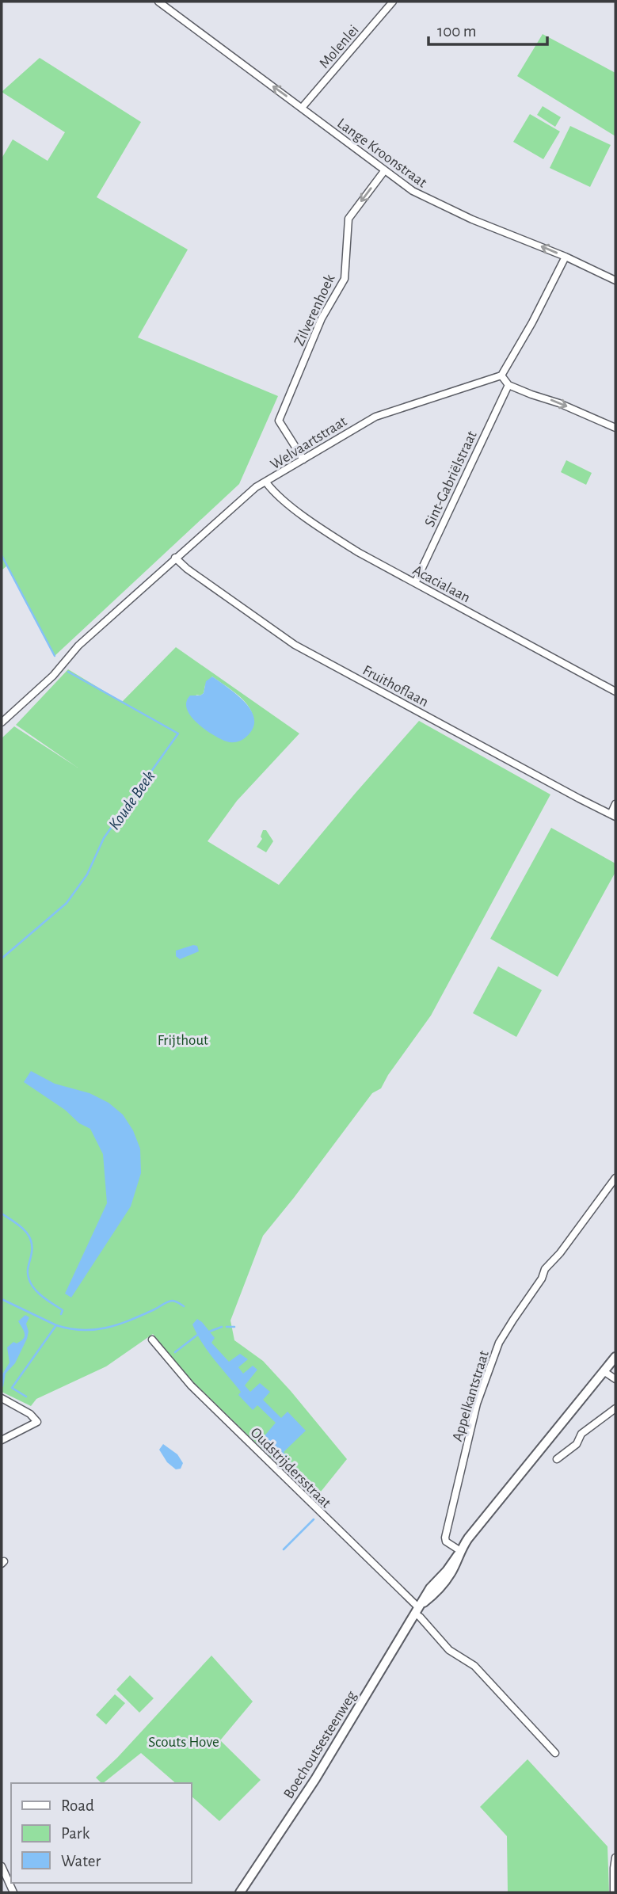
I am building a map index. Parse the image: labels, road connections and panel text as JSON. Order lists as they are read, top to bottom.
{
  "streets": {
    "street": [
      "Molenlei",
      "Lange Kroonstraat",
      "Zilverenhoek",
      "Welvaartstraat",
      "Sint-Gabriëlstraat",
      "Acacialaan",
      "Fruithoflaan",
      "Appelkantstraat",
      "Oudstrijdersstraat",
      "Boechoutsesteenweg"
    ]
  },
  "crossings": [
    ["Molenlei", "Lange Kroonstraat"],
    ["Lange Kroonstraat", "Zilverenhoek"],
    ["Zilverenhoek", "Welvaartstraat"],
    ["Welvaartstraat", "Acacialaan"],
    ["Welvaartstraat", "Fruithoflaan"],
    ["Sint-Gabriëlstraat", "Acacialaan"],
    ["Appelkantstraat", "Boechoutsesteenweg"],
    ["Oudstrijdersstraat", "Boechoutsesteenweg"]
  ],
  "one_way": ["Lange Kroonstraat", "Zilverenhoek"],
  "water": ["Koude Beek"],
  "parks": ["Frijthout", "Scouts Hove"],
  "legend": ["Road", "Park", "Water"],
  "scale_bar": "100 m"
}
